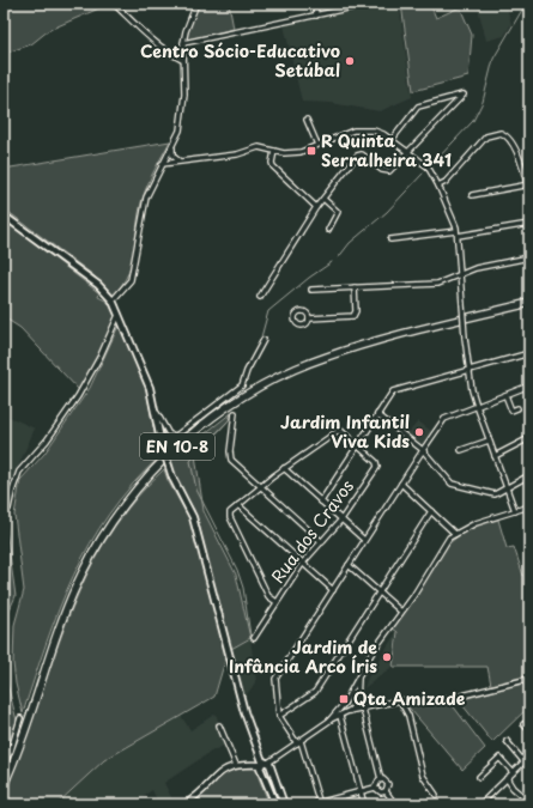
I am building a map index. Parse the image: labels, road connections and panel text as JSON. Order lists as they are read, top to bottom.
{
  "streets": {
    "highway": ["EN 10-8"],
    "street": ["Rua dos Cravos"]
  },
  "places": {
    "other": ["Centro Sócio-Educativo Setúbal", "Jardim Infantil Viva Kids", "Jardim de Infância Arco Íris"],
    "transit": ["R Quinta Serralheira 341", "Qta Amizade"]
  }
}
